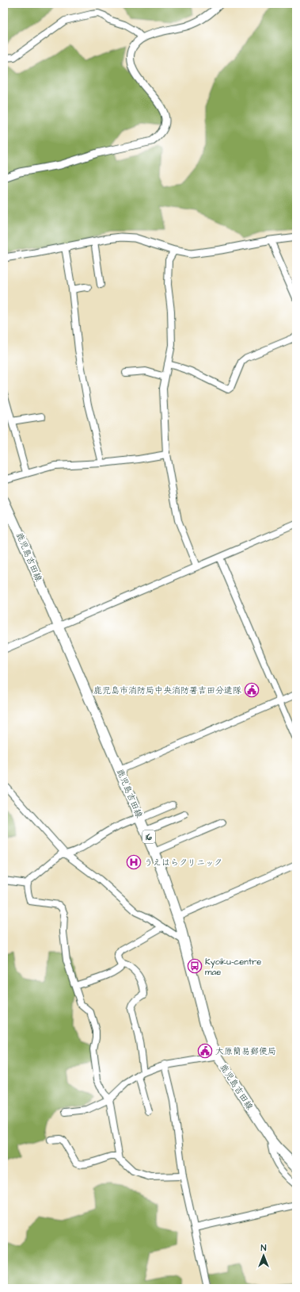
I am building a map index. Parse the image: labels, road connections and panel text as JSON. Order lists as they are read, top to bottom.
{
  "streets": {
    "main road": ["鹿児島吉田線", "16"]
  },
  "places": {
    "public building": ["鹿児島市消防局中央消防署吉田分遣隊", "大原簡易郵便局"],
    "hospital": ["うえはらクリニック"],
    "bus stop": ["Kyoiku-centre mae"]
  },
  "north": "top"
}
